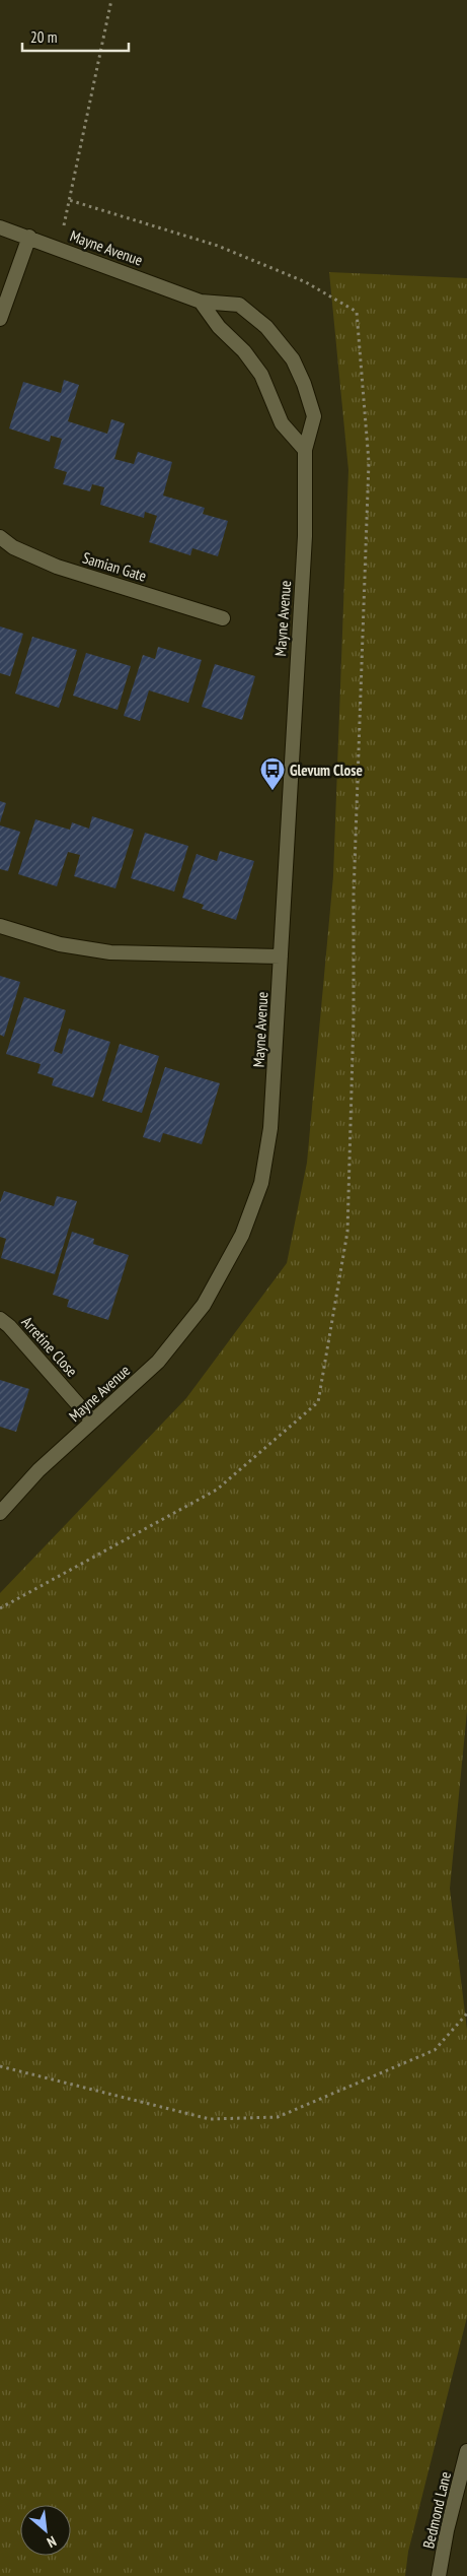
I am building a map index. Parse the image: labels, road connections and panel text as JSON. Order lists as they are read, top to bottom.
{
  "streets": {
    "street": [
      "Mayne Avenue",
      "Samian Gate",
      "Arretine Close",
      "Bedmond Lane"
    ]
  },
  "crossings": [
    ["Mayne Avenue", "Arretine Close"]
  ],
  "places": {
    "bus stop": ["Glevum Close"]
  },
  "scale_bar": "20 m",
  "north": "bottom right"
}
